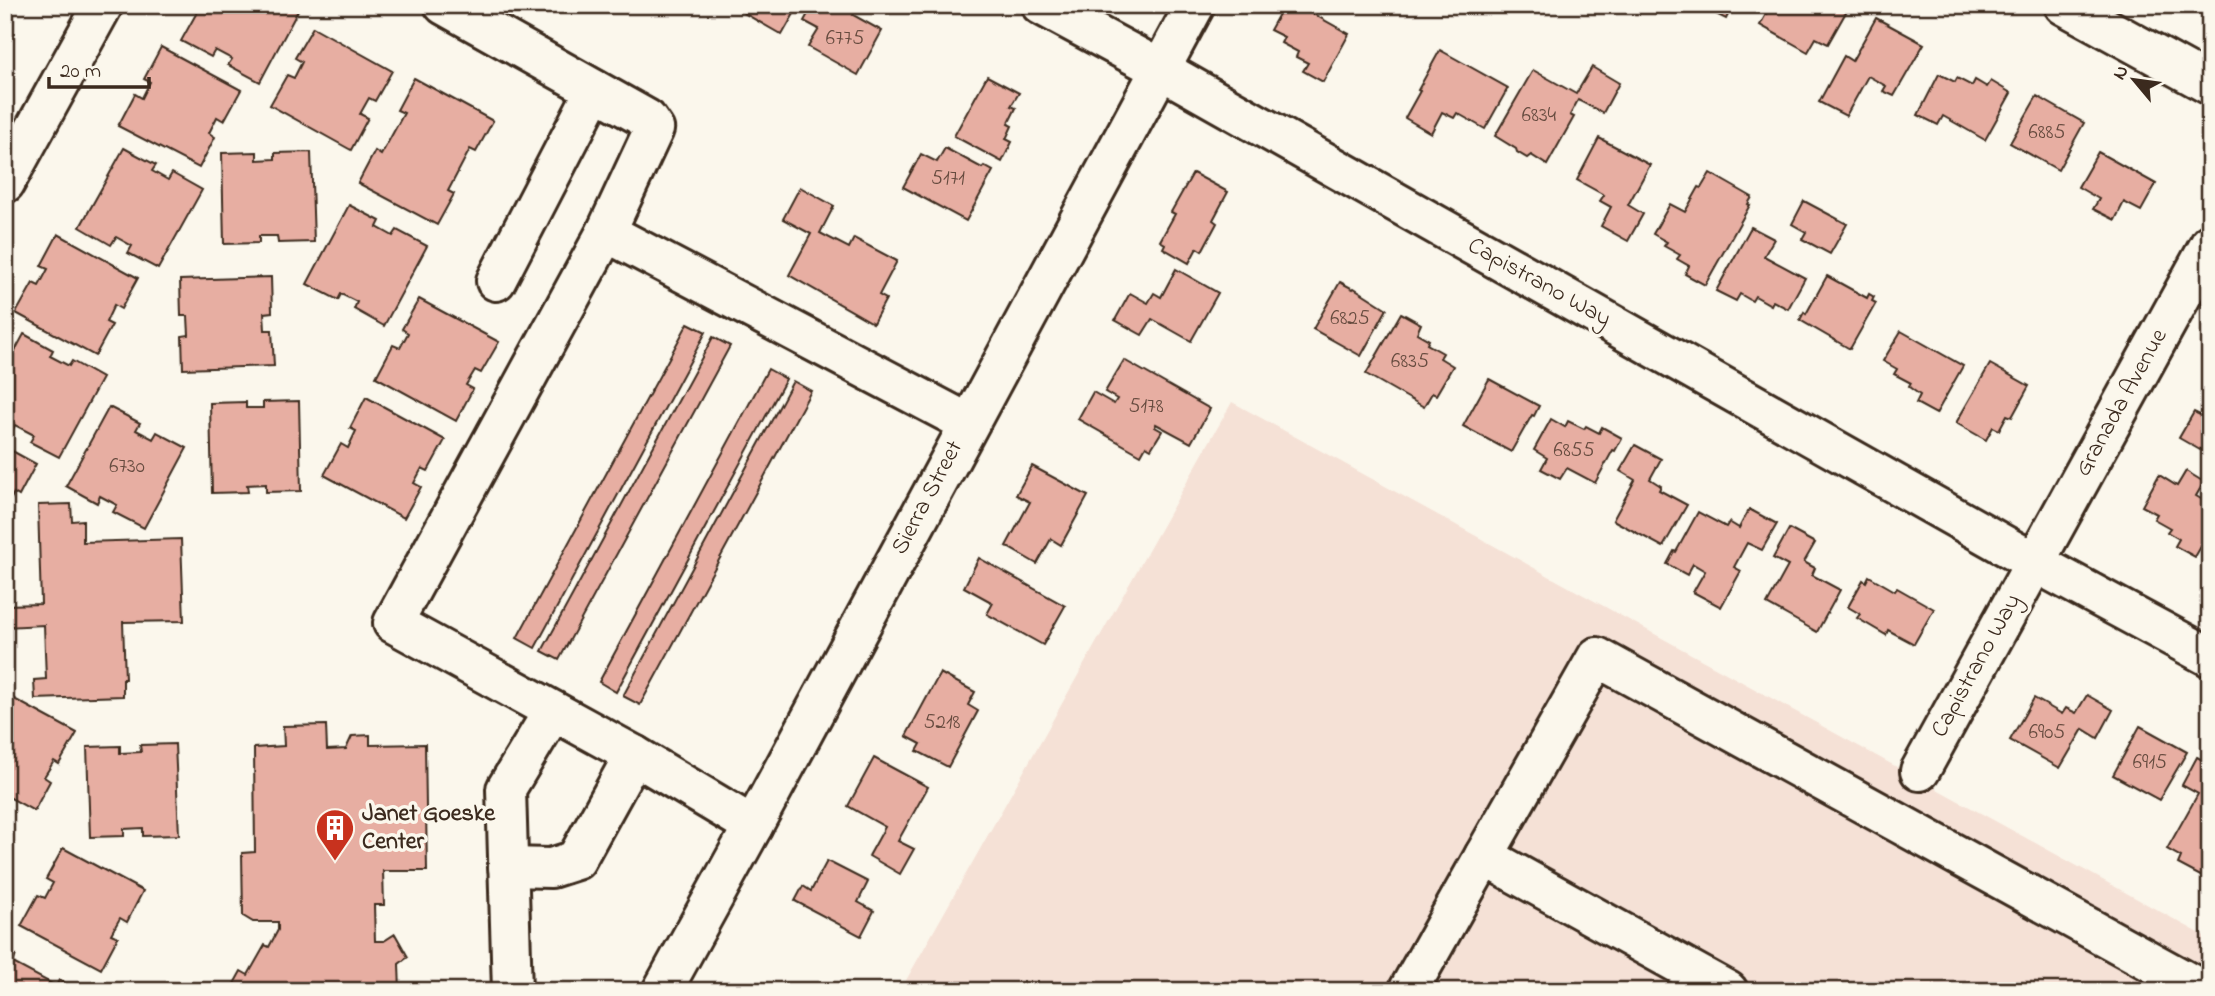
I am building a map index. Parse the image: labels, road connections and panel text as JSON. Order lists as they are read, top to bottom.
{
  "streets": {
    "street": ["Capistrano Way", "Granada Avenue", "Sierra Street"]
  },
  "crossings": [
    ["Capistrano Way", "Granada Avenue"],
    ["Capistrano Way", "Sierra Street"]
  ],
  "places": {
    "building": ["Janet Goeske Center"]
  },
  "house_numbers": [
    "6775",
    "6834",
    "6885",
    "5171",
    "6825",
    "6835",
    "5178",
    "6855",
    "6730",
    "5218",
    "6905",
    "6915"
  ],
  "scale_bar": "20 m",
  "north": "top left"
}
